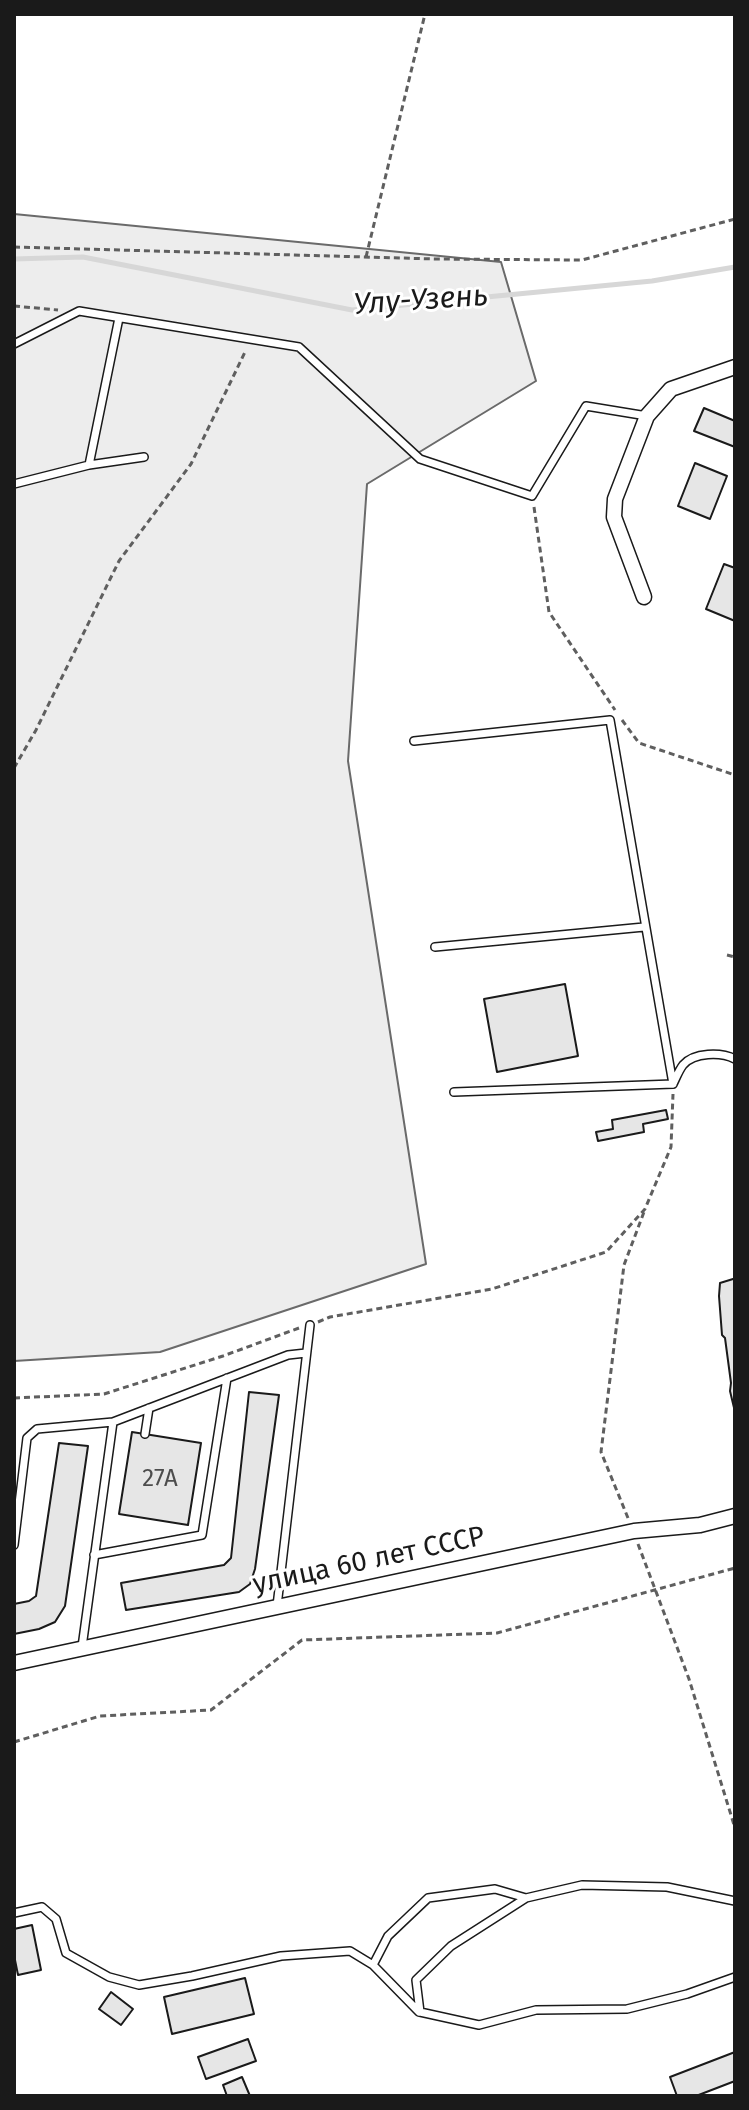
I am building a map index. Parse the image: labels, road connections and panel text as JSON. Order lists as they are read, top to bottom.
{
  "streets": {
    "street": ["улица 60 лет СССР"]
  },
  "water": ["Улу-Узень"],
  "house_numbers": ["27А"]
}
